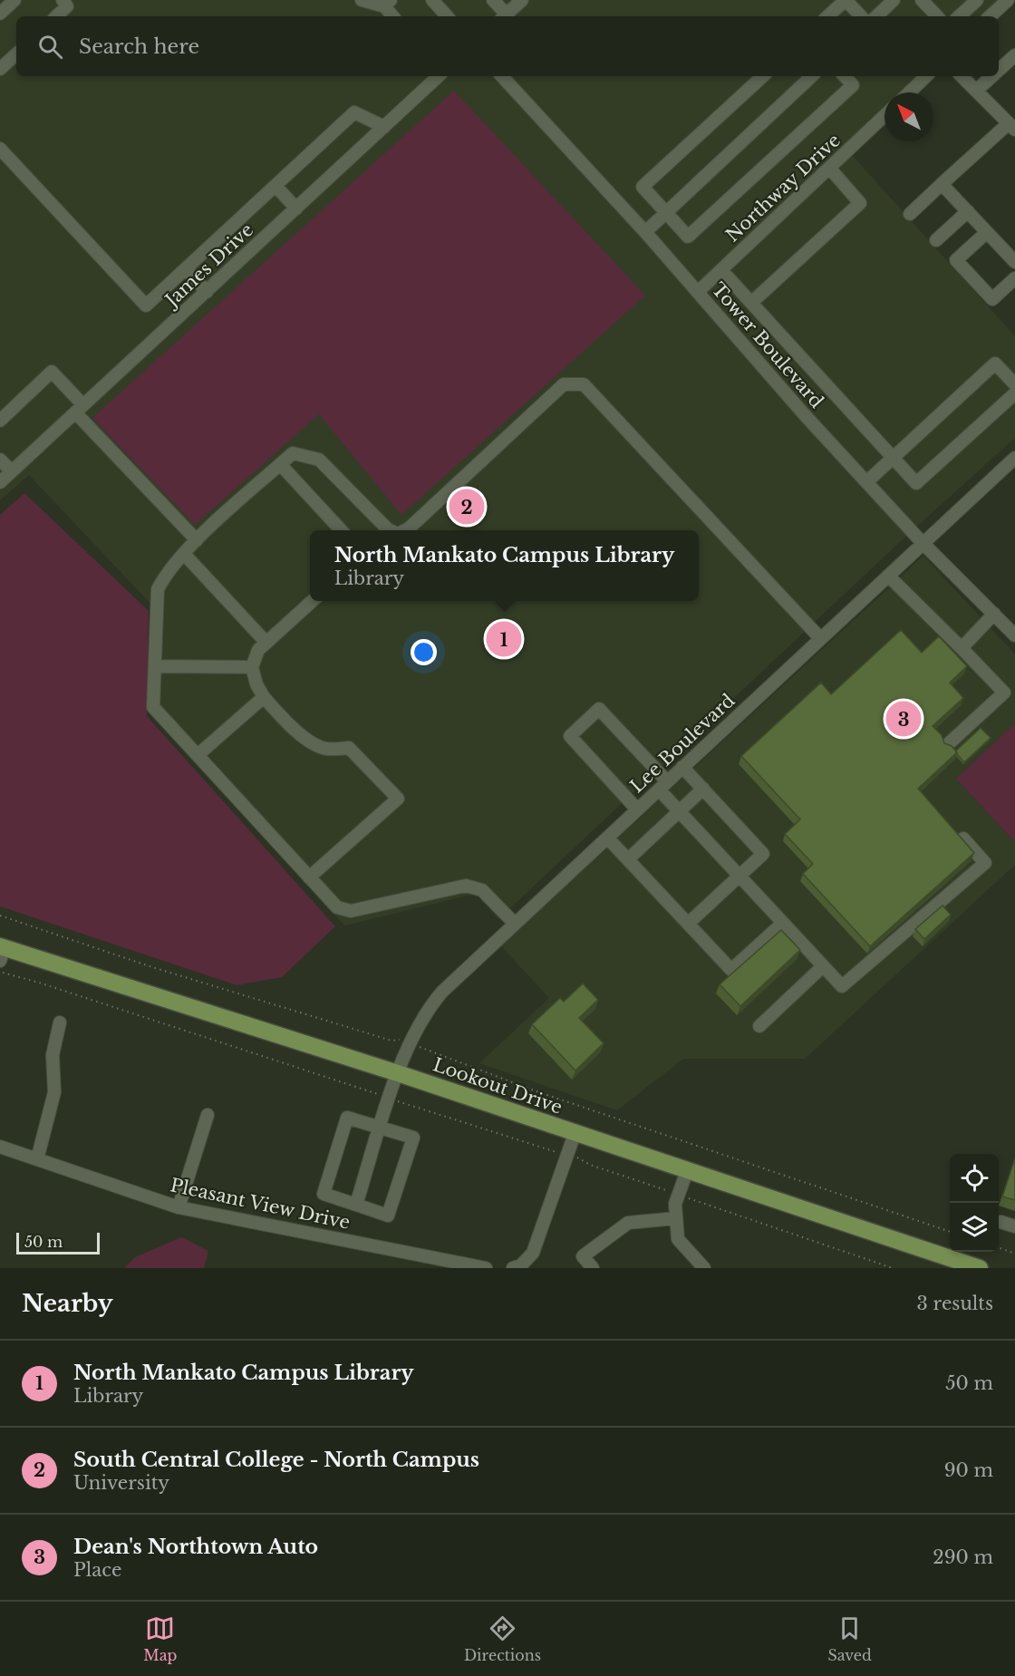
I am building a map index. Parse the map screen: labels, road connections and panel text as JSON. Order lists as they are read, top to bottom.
{
  "streets": {
    "main road": ["Lookout Drive"],
    "street": [
      "Northway Drive",
      "James Drive",
      "Tower Boulevard",
      "Lee Boulevard",
      "Pleasant View Drive"
    ]
  },
  "crossings": [
    ["Northway Drive", "Tower Boulevard"],
    ["Tower Boulevard", "Lee Boulevard"],
    ["Lee Boulevard", "Lookout Drive"]
  ],
  "scale_bar": "50 m",
  "north": "top left",
  "page": {
    "search": "Search here",
    "pins": ["2", "1", "3"],
    "popup": ["North Mankato Campus Library", "Library"],
    "scale": "50 m",
    "heading": ["Nearby", "3 results"],
    "list": [
      {
        "mark": "1",
        "name": "North Mankato Campus Library",
        "note": "Library",
        "value": "50 m"
      },
      {
        "mark": "2",
        "name": "South Central College - North Campus",
        "note": "University",
        "value": "90 m"
      },
      {
        "mark": "3",
        "name": "Dean's Northtown Auto",
        "note": "Place",
        "value": "290 m"
      }
    ],
    "nav": ["Map", "Directions", "Saved"]
  }
}
